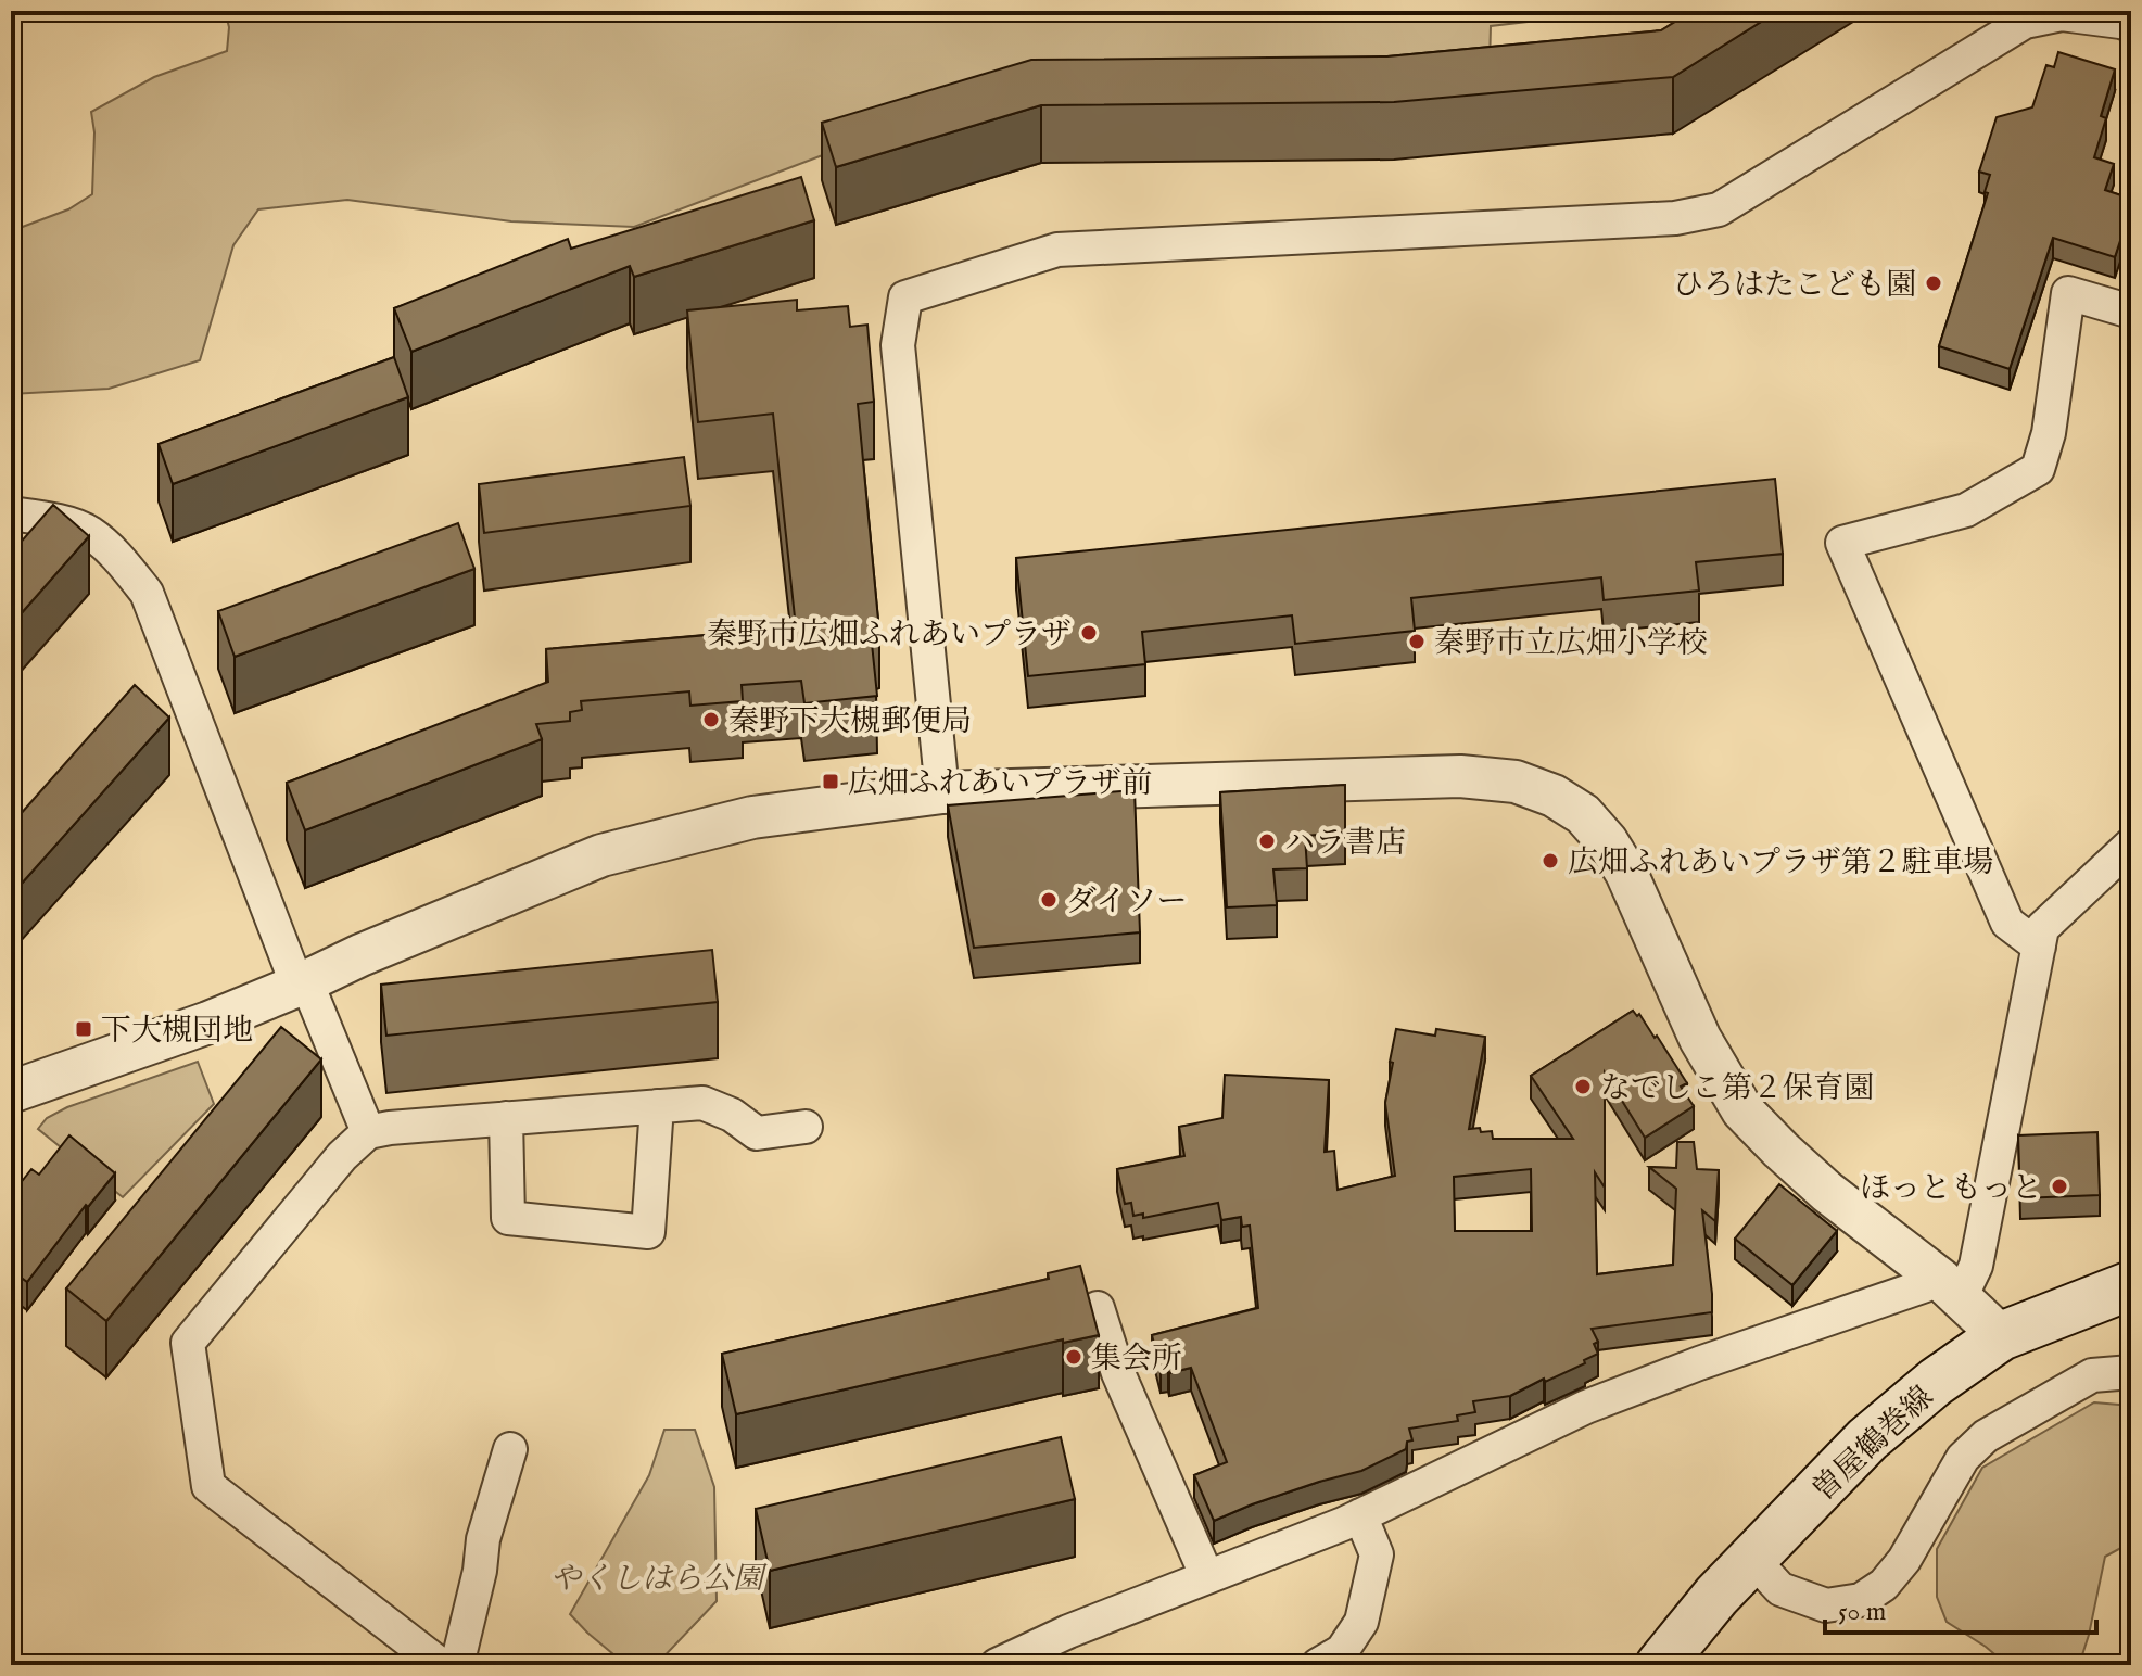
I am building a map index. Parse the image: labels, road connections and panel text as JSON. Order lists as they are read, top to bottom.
{
  "streets": {
    "main road": ["曽屋鶴巻線"]
  },
  "parks": ["やくしはら公園"],
  "places": {
    "other": [
      "ひろはたこども園",
      "秦野市広畑ふれあいプラザ",
      "秦野市立広畑小学校",
      "秦野下大槻郵便局",
      "ハラ書店",
      "広畑ふれあいプラザ第２駐車場",
      "ダイソー",
      "なでしこ第２保育園",
      "ほっともっと",
      "集会所"
    ],
    "transit": ["広畑ふれあいプラザ前", "下大槻団地"]
  },
  "scale_bar": "50 m"
}
